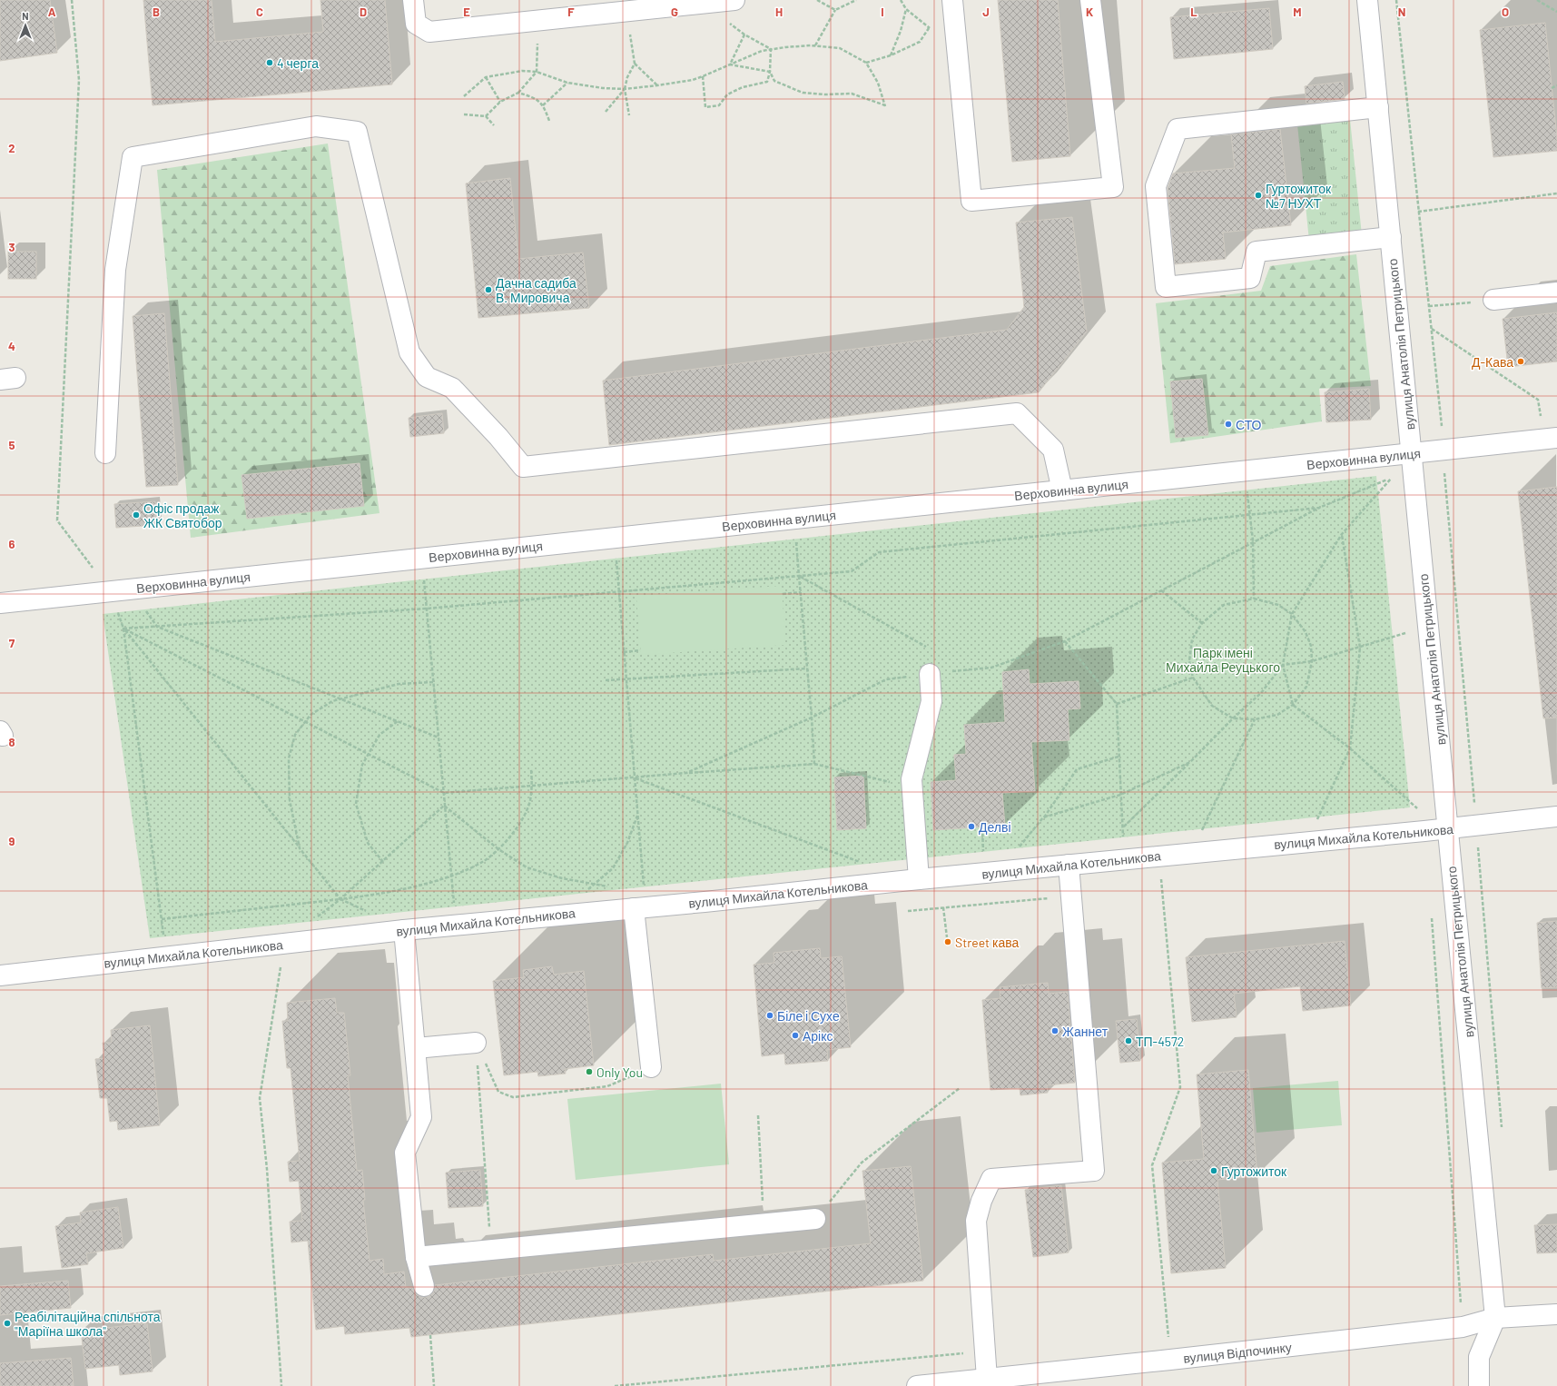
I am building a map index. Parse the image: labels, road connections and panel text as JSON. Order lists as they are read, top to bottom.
{
  "streets": {
    "street": [
      "вулиця Анатолія Петрицького",
      "Верховинна вулиця",
      "вулиця Михайла Котельникова",
      "вулиця Відпочинку"
    ]
  },
  "crossings": [
    ["вулиця Анатолія Петрицького", "Верховинна вулиця"],
    ["вулиця Анатолія Петрицького", "вулиця Михайла Котельникова"],
    ["вулиця Анатолія Петрицького", "вулиця Відпочинку"]
  ],
  "parks": ["Парк імені Михайла Реуцького"],
  "places": [
    "4 черга",
    "Гуртожиток №7 НУХТ",
    "Дачна садиба В. Мировича",
    "Д-Кава",
    "СТО",
    "Офіс продаж ЖК Святобор",
    "Делві",
    "Street кава",
    "Біле і Сухе",
    "Жаннет",
    "Арікс",
    "ТП-4572",
    "Only You",
    "Гуртожиток",
    "Реабілітаційна спільнота \"Маріїна школа\""
  ],
  "north": "top",
  "grid": {
    "columns": [
      "A",
      "B",
      "C",
      "D",
      "E",
      "F",
      "G",
      "H",
      "I",
      "J",
      "K",
      "L",
      "M",
      "N",
      "O"
    ],
    "rows": [
      "2",
      "3",
      "4",
      "5",
      "6",
      "7",
      "8",
      "9"
    ]
  }
}
